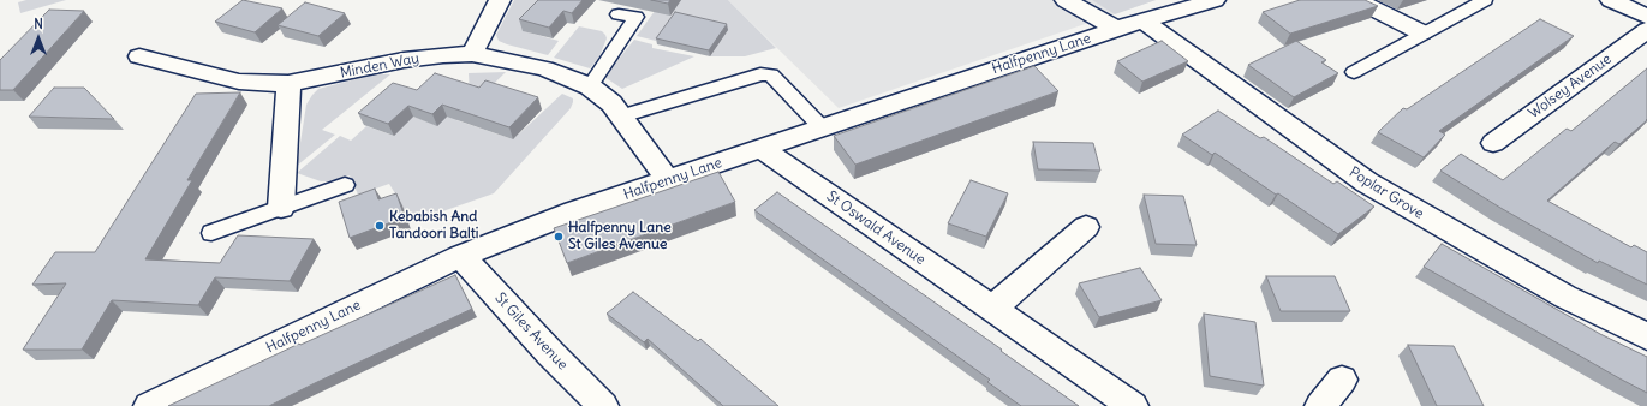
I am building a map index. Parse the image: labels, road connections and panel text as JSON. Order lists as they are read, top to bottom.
{
  "streets": {
    "street": [
      "Halfpenny Lane",
      "Minden Way",
      "Wolsey Avenue",
      "Poplar Grove",
      "St Oswald Avenue",
      "St Giles Avenue"
    ]
  },
  "crossings": [
    ["Halfpenny Lane", "Minden Way"],
    ["Halfpenny Lane", "Poplar Grove"],
    ["Halfpenny Lane", "St Oswald Avenue"],
    ["Halfpenny Lane", "St Giles Avenue"]
  ],
  "places": ["Kebabish And Tandoori Balti", "Halfpenny Lane St Giles Avenue"],
  "north": "top"
}
